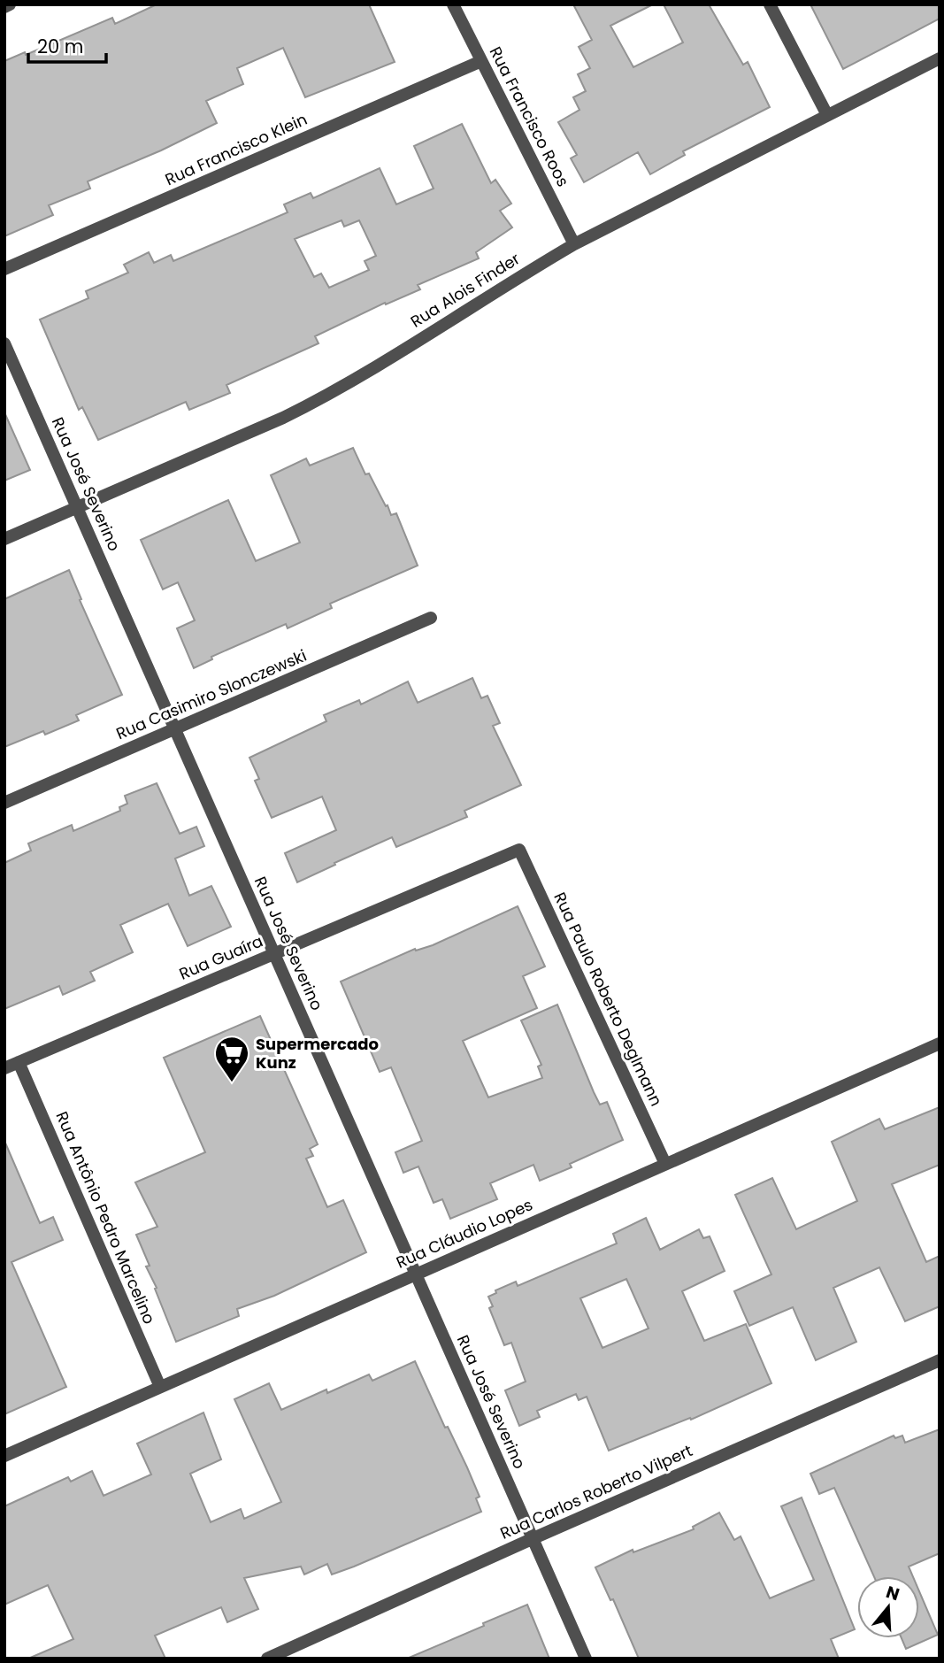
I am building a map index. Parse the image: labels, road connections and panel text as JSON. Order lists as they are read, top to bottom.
{
  "streets": {
    "street": [
      "Rua Francisco Roos",
      "Rua Francisco Klein",
      "Rua Alois Finder",
      "Rua José Severino",
      "Rua Casimiro Slonczewski",
      "Rua Guaíra",
      "Rua Paulo Roberto Deglmann",
      "Rua Antônio Pedro Marcelino",
      "Rua Cláudio Lopes",
      "Rua Carlos Roberto Vilpert"
    ]
  },
  "crossings": [
    ["Rua Francisco Roos", "Rua Francisco Klein"],
    ["Rua Francisco Roos", "Rua Alois Finder"],
    ["Rua Alois Finder", "Rua José Severino"],
    ["Rua José Severino", "Rua Casimiro Slonczewski"],
    ["Rua José Severino", "Rua Guaíra"],
    ["Rua José Severino", "Rua Cláudio Lopes"],
    ["Rua José Severino", "Rua Carlos Roberto Vilpert"],
    ["Rua Guaíra", "Rua Paulo Roberto Deglmann"],
    ["Rua Guaíra", "Rua Antônio Pedro Marcelino"],
    ["Rua Paulo Roberto Deglmann", "Rua Cláudio Lopes"],
    ["Rua Antônio Pedro Marcelino", "Rua Cláudio Lopes"]
  ],
  "places": {
    "supermarket": ["Supermercado Kunz"]
  },
  "scale_bar": "20 m",
  "north": "top"
}
